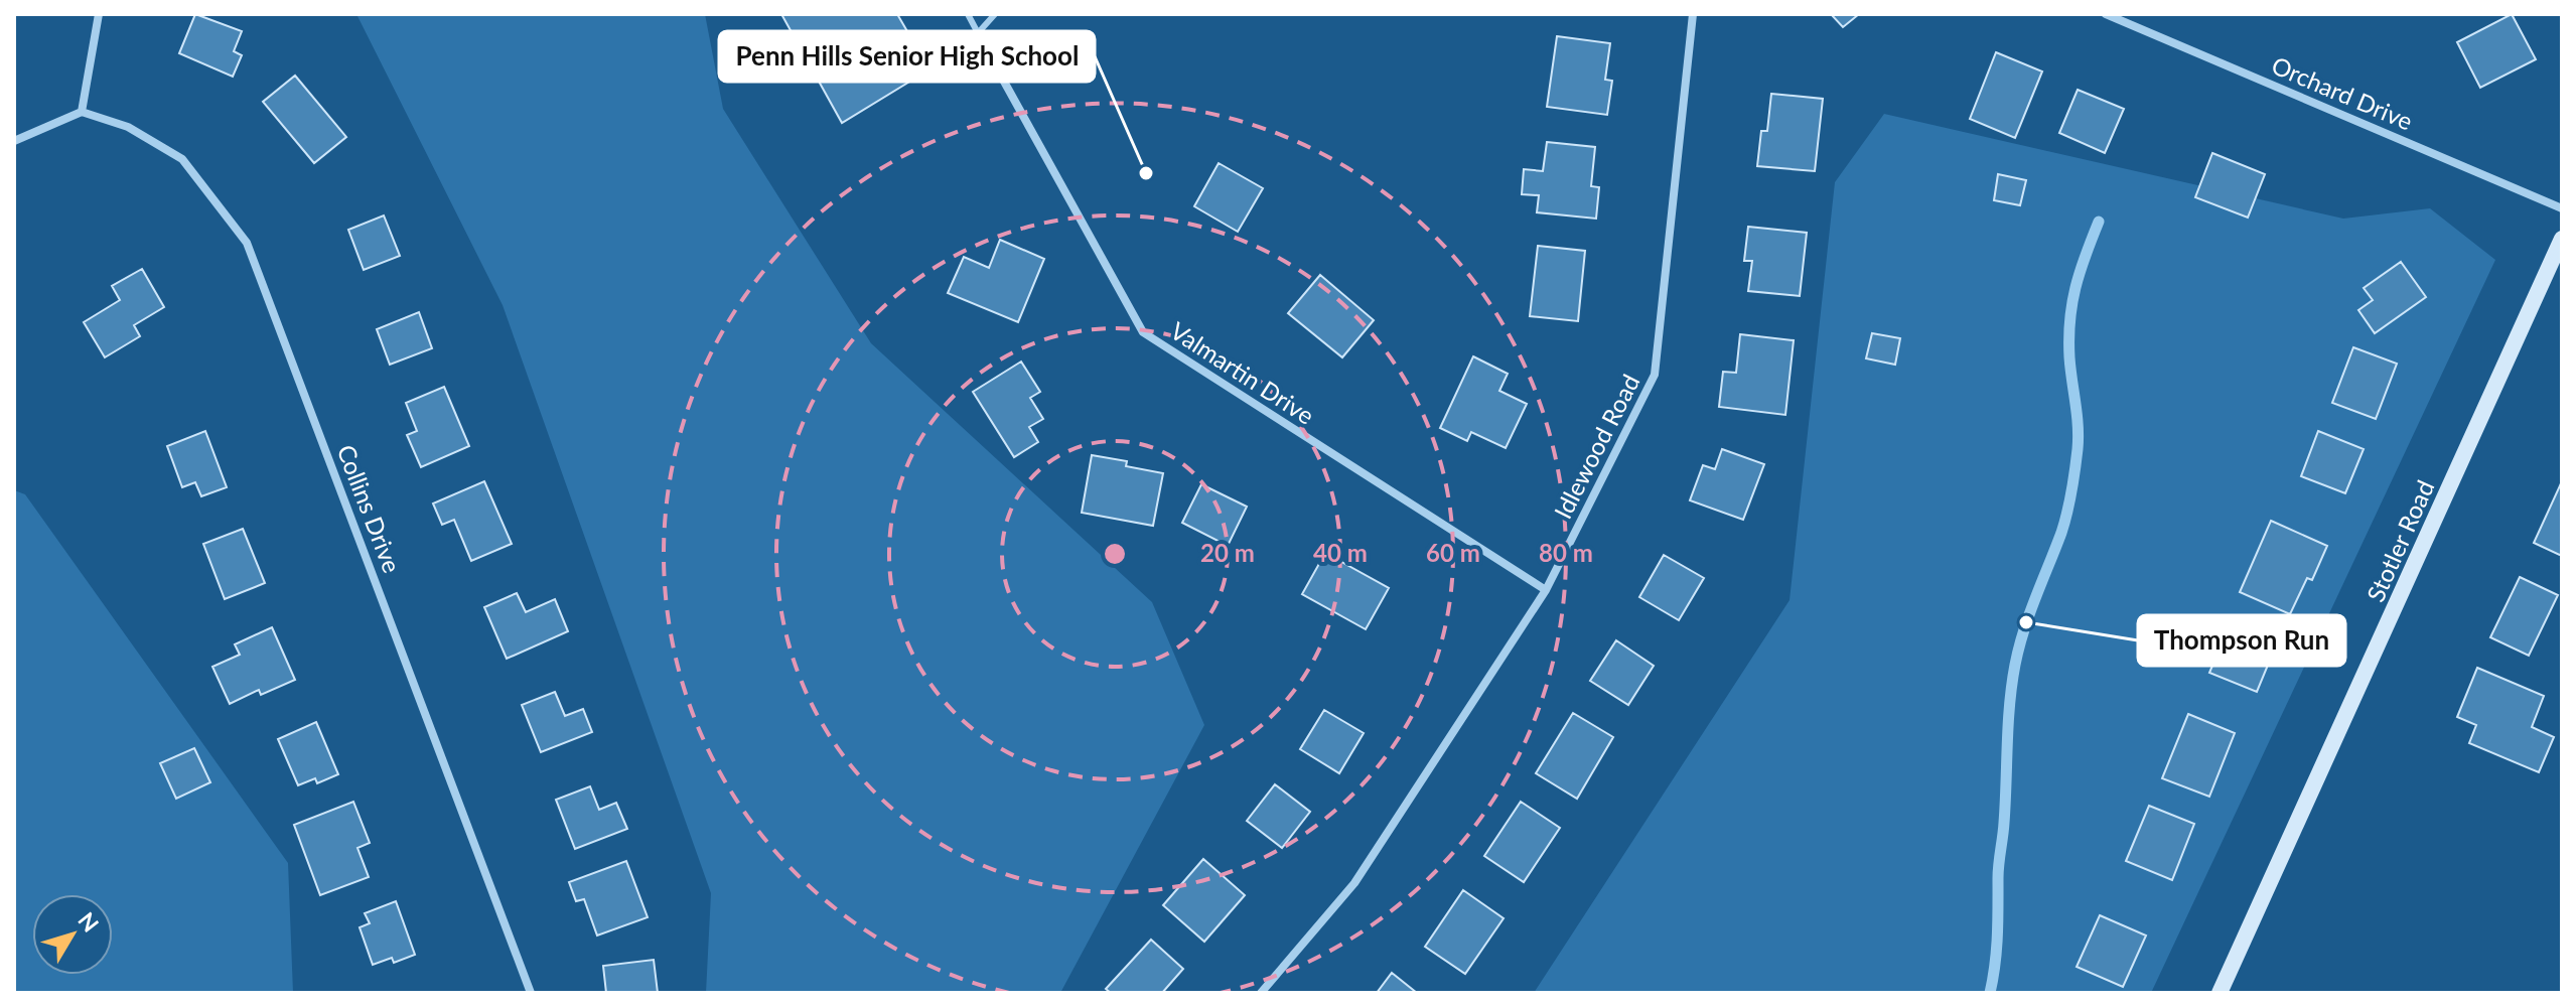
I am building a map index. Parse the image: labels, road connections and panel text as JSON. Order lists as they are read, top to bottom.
{
  "streets": {
    "street": [
      "Orchard Drive",
      "Valmartin Drive",
      "Idlewood Road",
      "Collins Drive",
      "Stotler Road"
    ]
  },
  "crossings": [
    ["Valmartin Drive", "Idlewood Road"]
  ],
  "places": ["Penn Hills Senior High School", "Thompson Run"],
  "north": "top right",
  "rings": [
    "20 m",
    "40 m",
    "60 m",
    "80 m"
  ]
}
